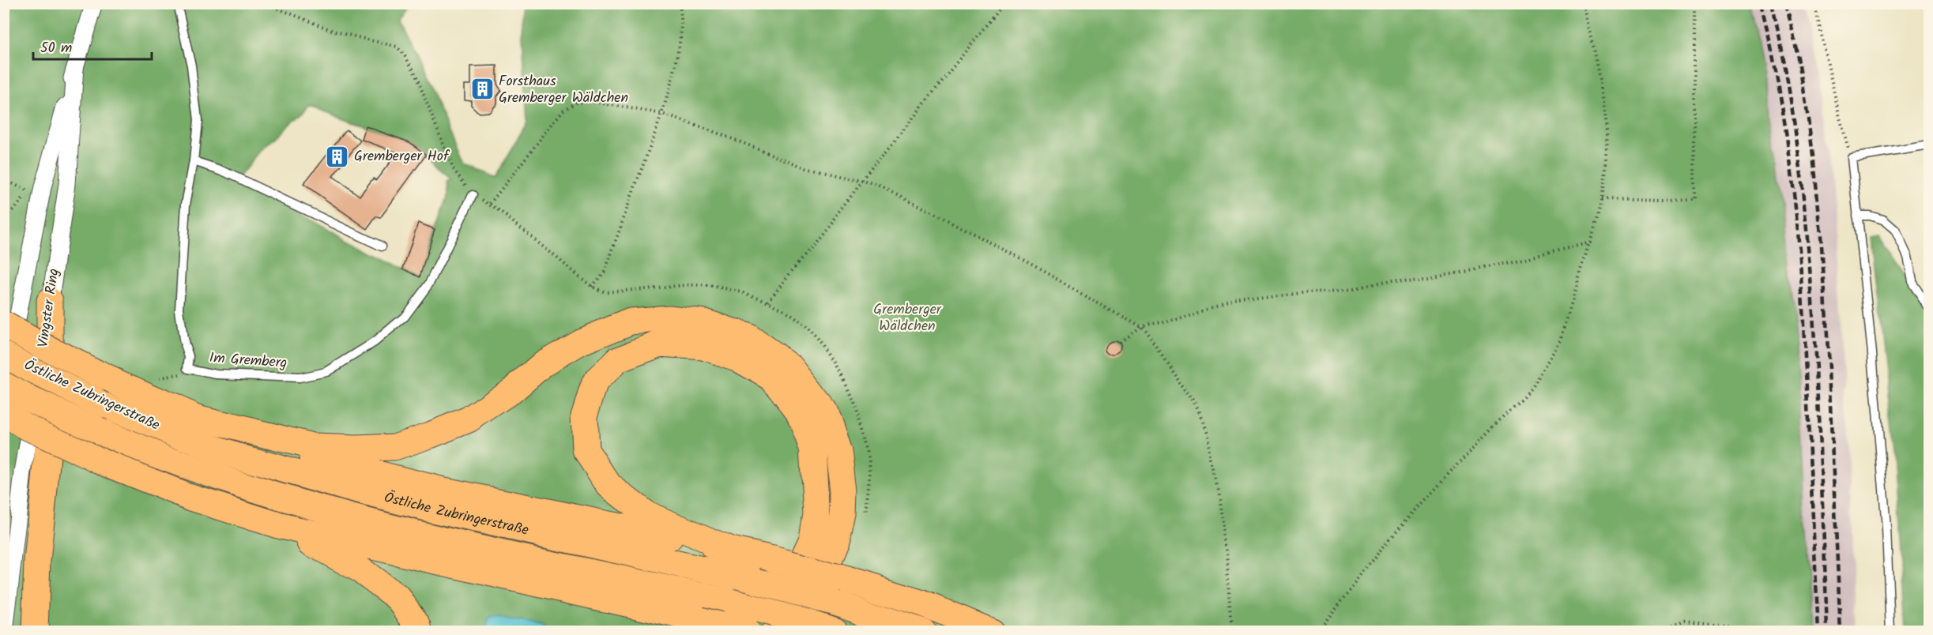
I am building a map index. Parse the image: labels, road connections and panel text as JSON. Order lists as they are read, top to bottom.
{
  "streets": {
    "highway": ["Östliche Zubringerstraße"],
    "street": ["Vingster Ring"],
    "lane": ["Im Gremberg"]
  },
  "crossings": [
    ["Vingster Ring", "Östliche Zubringerstraße"]
  ],
  "parks": ["Gremberger Wäldchen"],
  "places": {
    "building": ["Forsthaus Gremberger Wäldchen", "Gremberger Hof"]
  },
  "scale_bar": "50 m"
}
